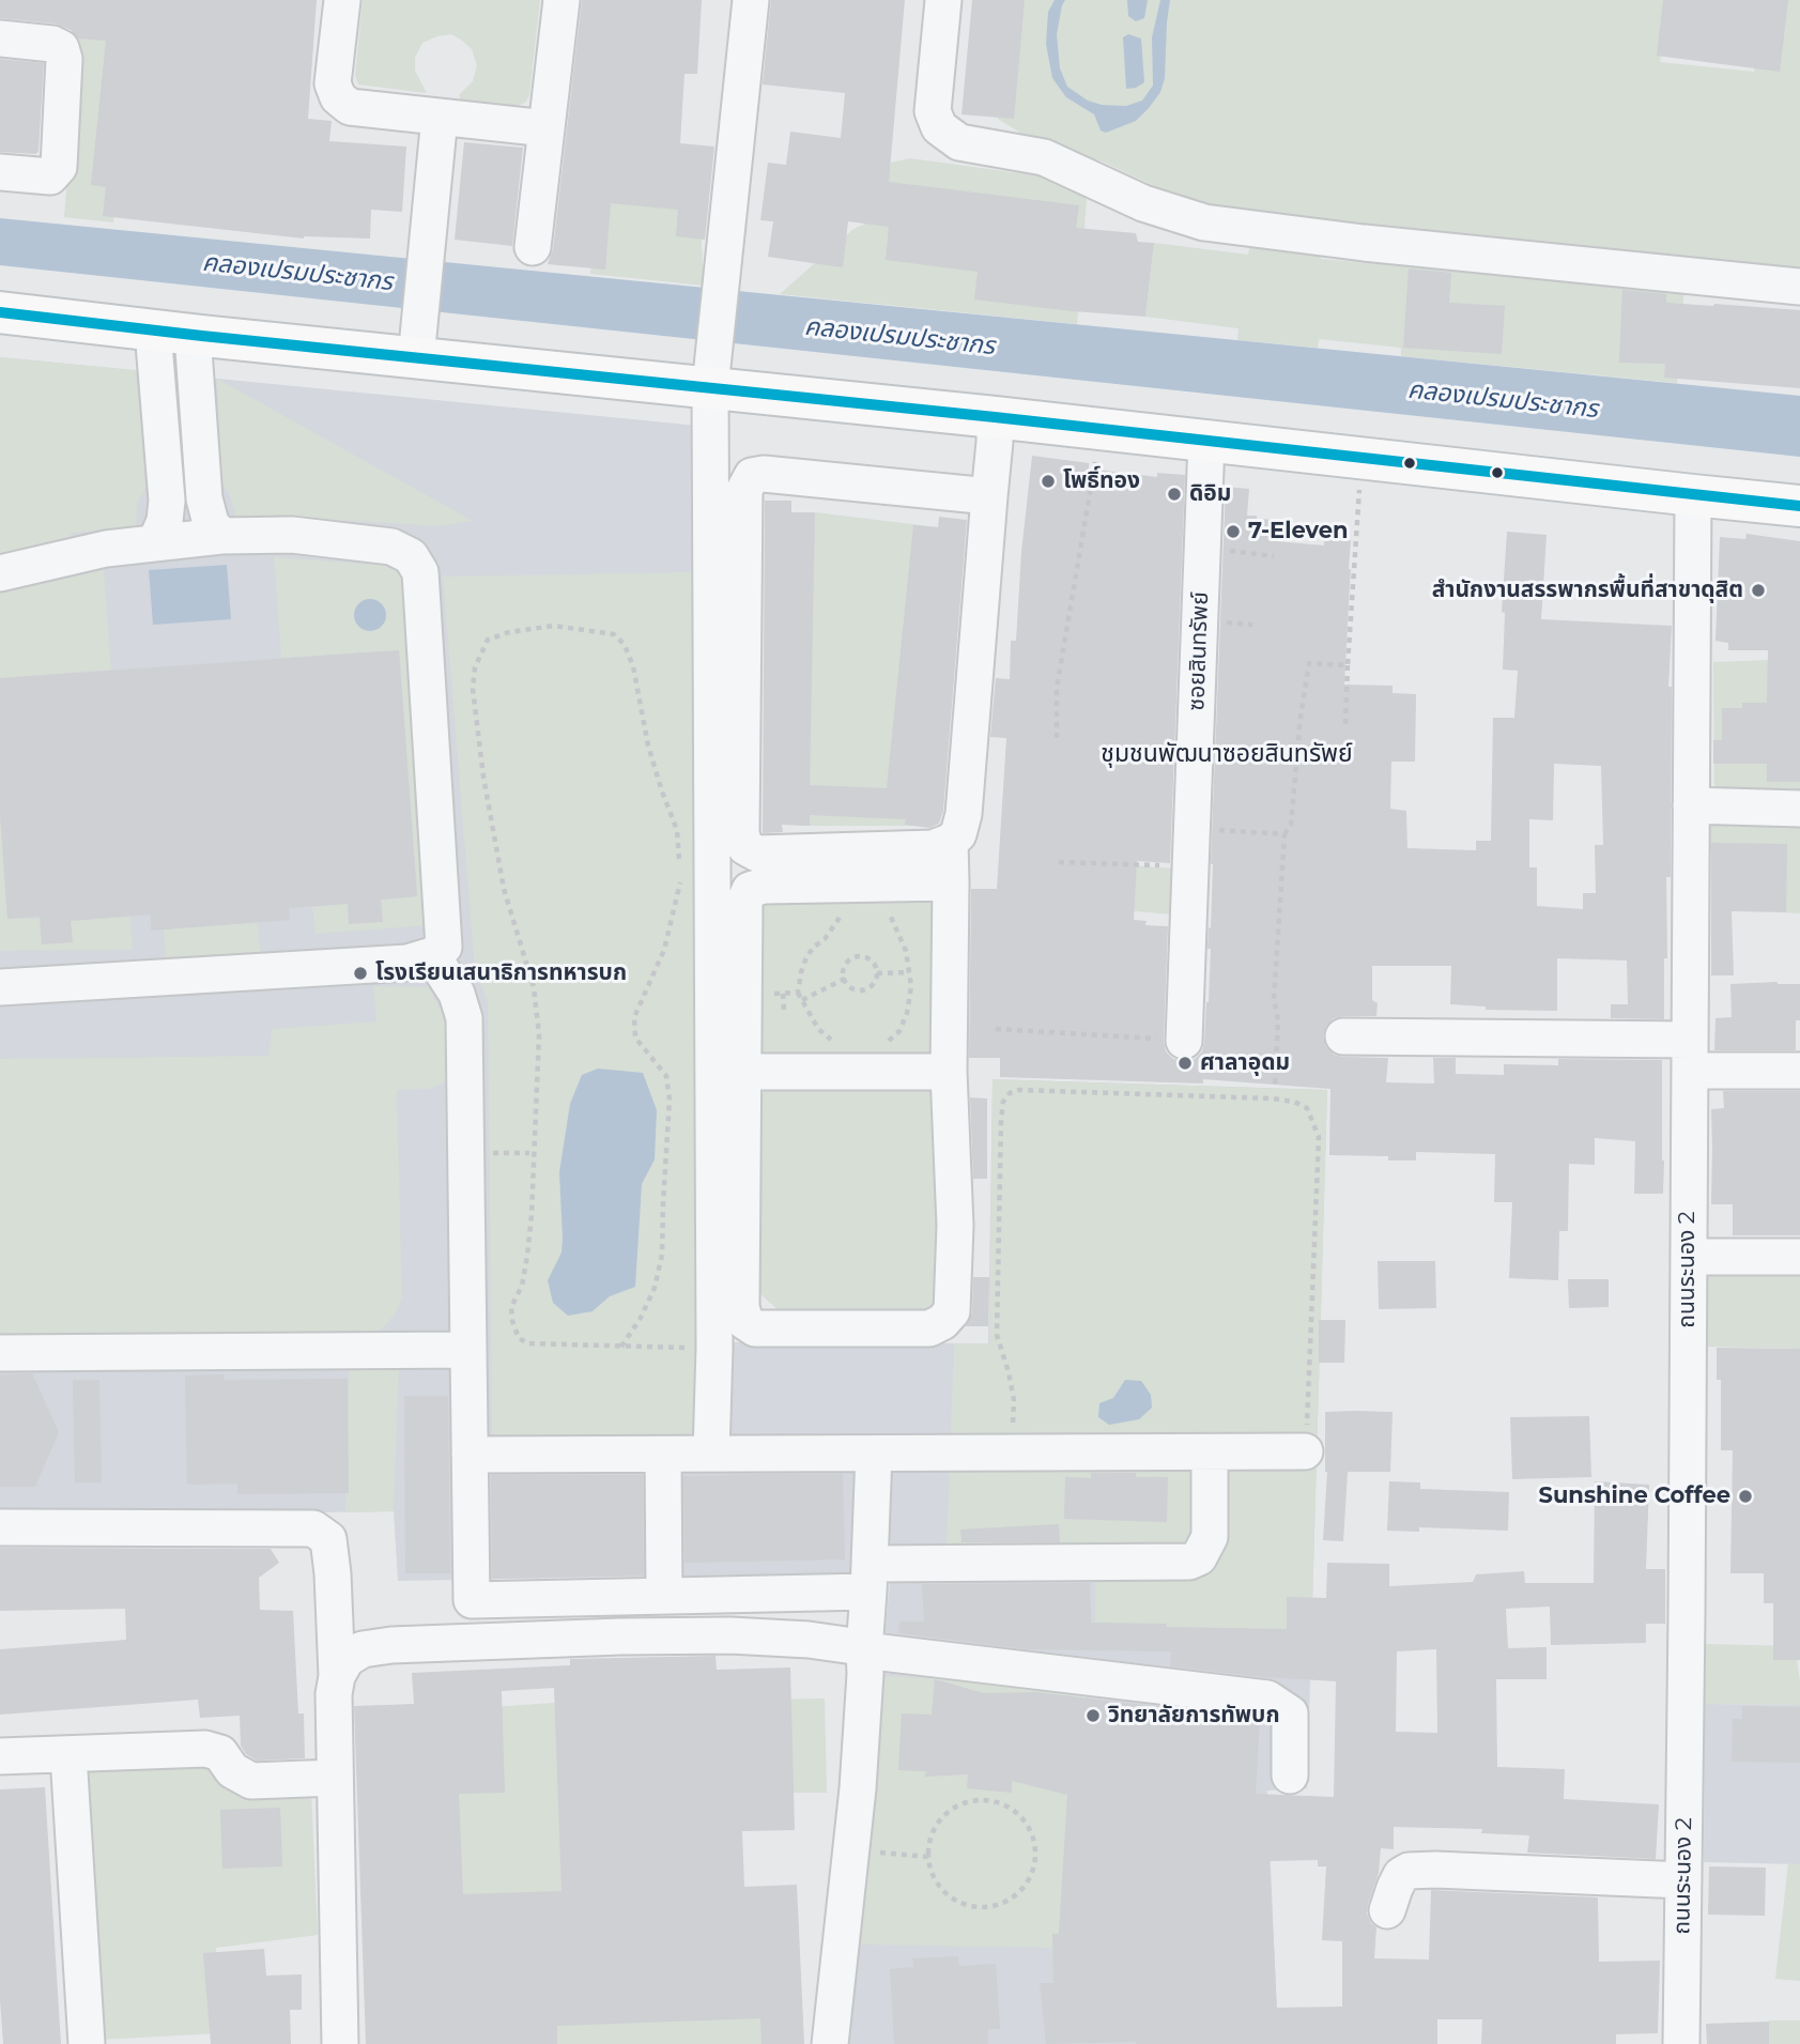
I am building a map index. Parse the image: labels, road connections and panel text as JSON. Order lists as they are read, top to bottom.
{
  "streets": {
    "street": ["ซอยสินทรัพย์", "ถนนระนอง 2"]
  },
  "districts": ["ชุมชนพัฒนาซอยสินทรัพย์"],
  "water": ["คลองเปรมประชากร"],
  "places": [
    "โพธิ์ทอง",
    "ดิอิม",
    "7-Eleven",
    "สำนักงานสรรพากรพื้นที่สาขาดุสิต",
    "โรงเรียนเสนาธิการทหารบก",
    "ศาลาอุดม",
    "Sunshine Coffee",
    "วิทยาลัยการทัพบก"
  ]
}
